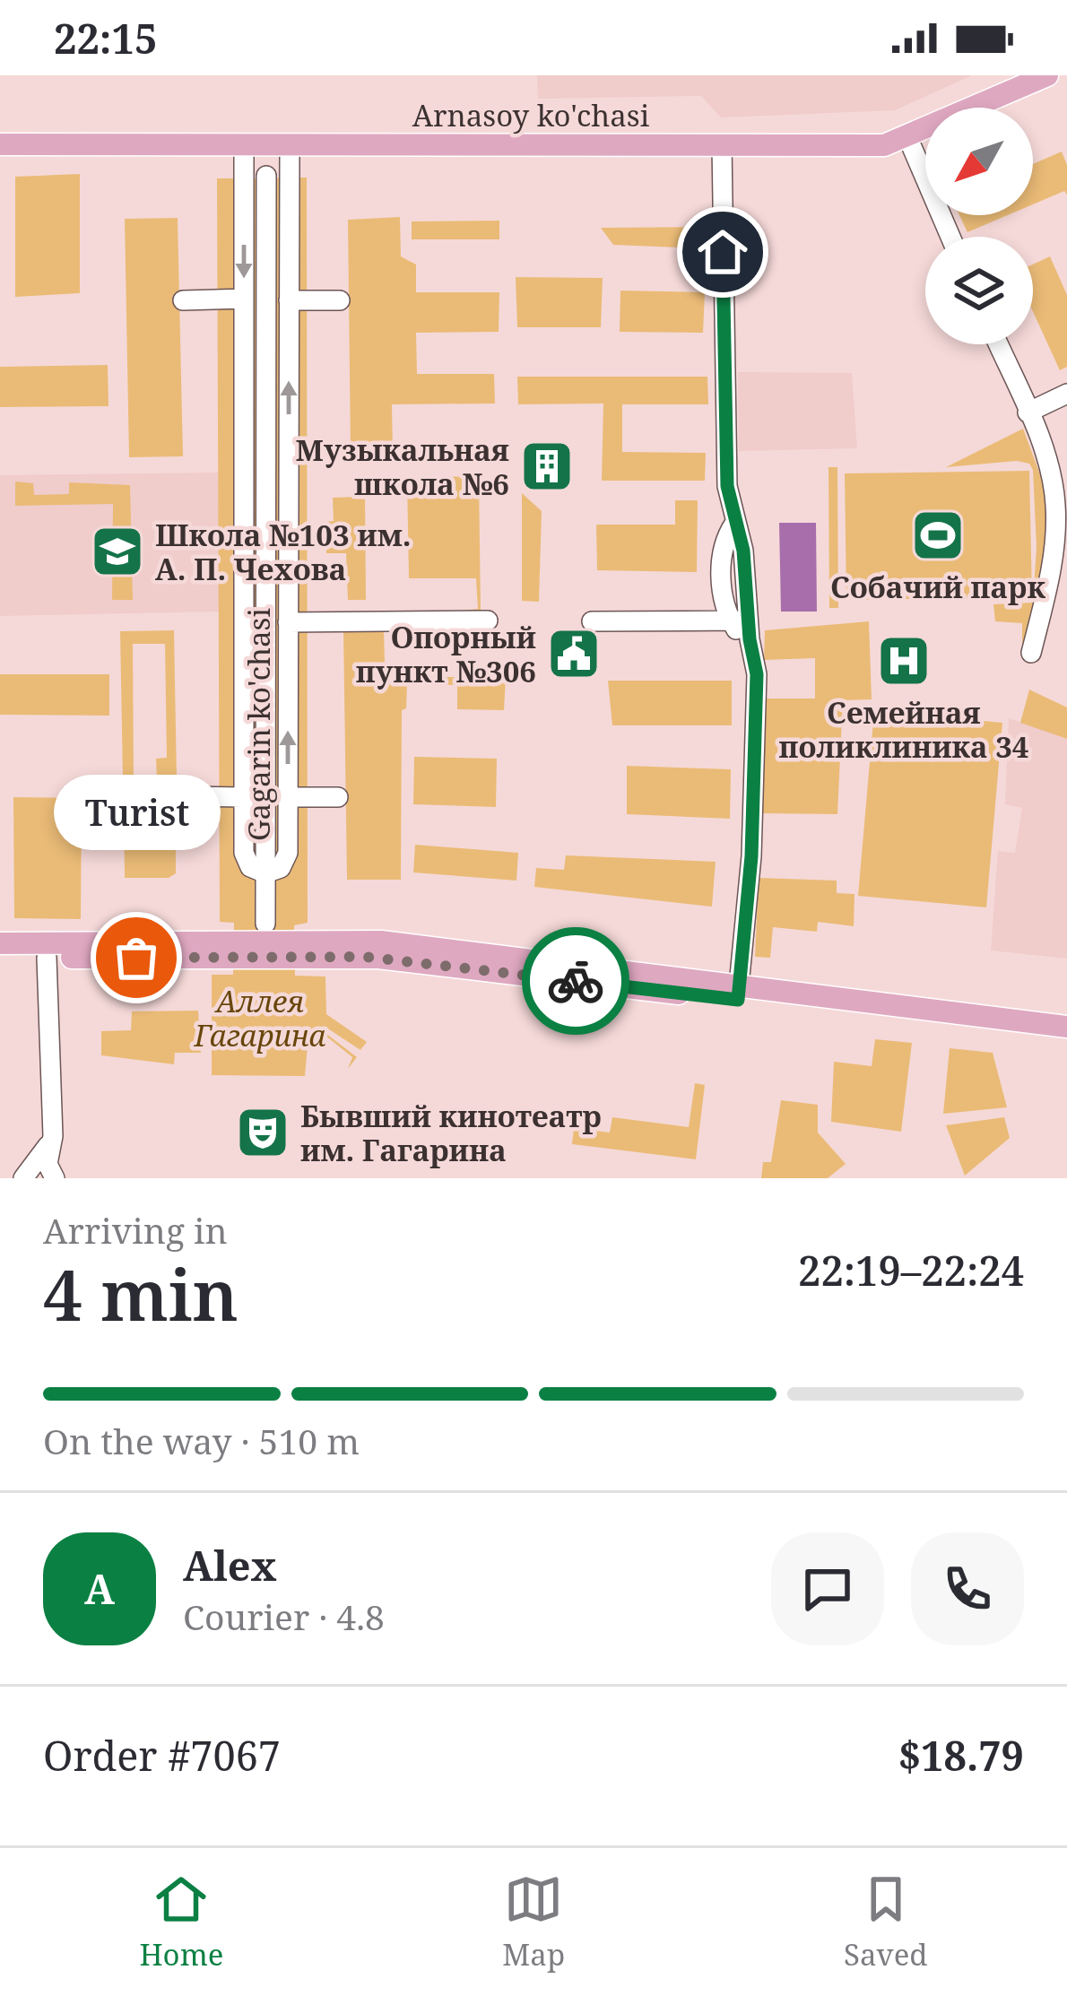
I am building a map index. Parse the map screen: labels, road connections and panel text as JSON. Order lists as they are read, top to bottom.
{
  "streets": {
    "main road": ["Arnasoy ko'chasi"],
    "street": ["Gagarin ko'chasi"]
  },
  "crossings": [
    ["Arnasoy ko'chasi", "Gagarin ko'chasi"]
  ],
  "parks": ["Аллея Гагарина"],
  "places": {
    "building": ["Mузыкальная школа №6"],
    "sports": ["Собачий парк"],
    "school or university": ["Школа №103 им. А. П. Чехова"],
    "public building": ["Опорный пункт №306"],
    "hospital": ["Семейная поликлиника 34"],
    "other": ["Turist"],
    "theatre": ["Бывший кинотеатр им. Гагарина"]
  },
  "north": "bottom left",
  "page": {
    "status": "22:15",
    "bubble": "Turist",
    "heading": ["4 min", "Arriving in", "22:19–22:24"],
    "panel": [
      "Alex",
      "Courier · 4.8",
      "Order #7067",
      "$18.79"
    ],
    "bar": "On the way · 510 m",
    "round": "A",
    "tabs": ["Home", "Map", "Saved"]
  }
}
